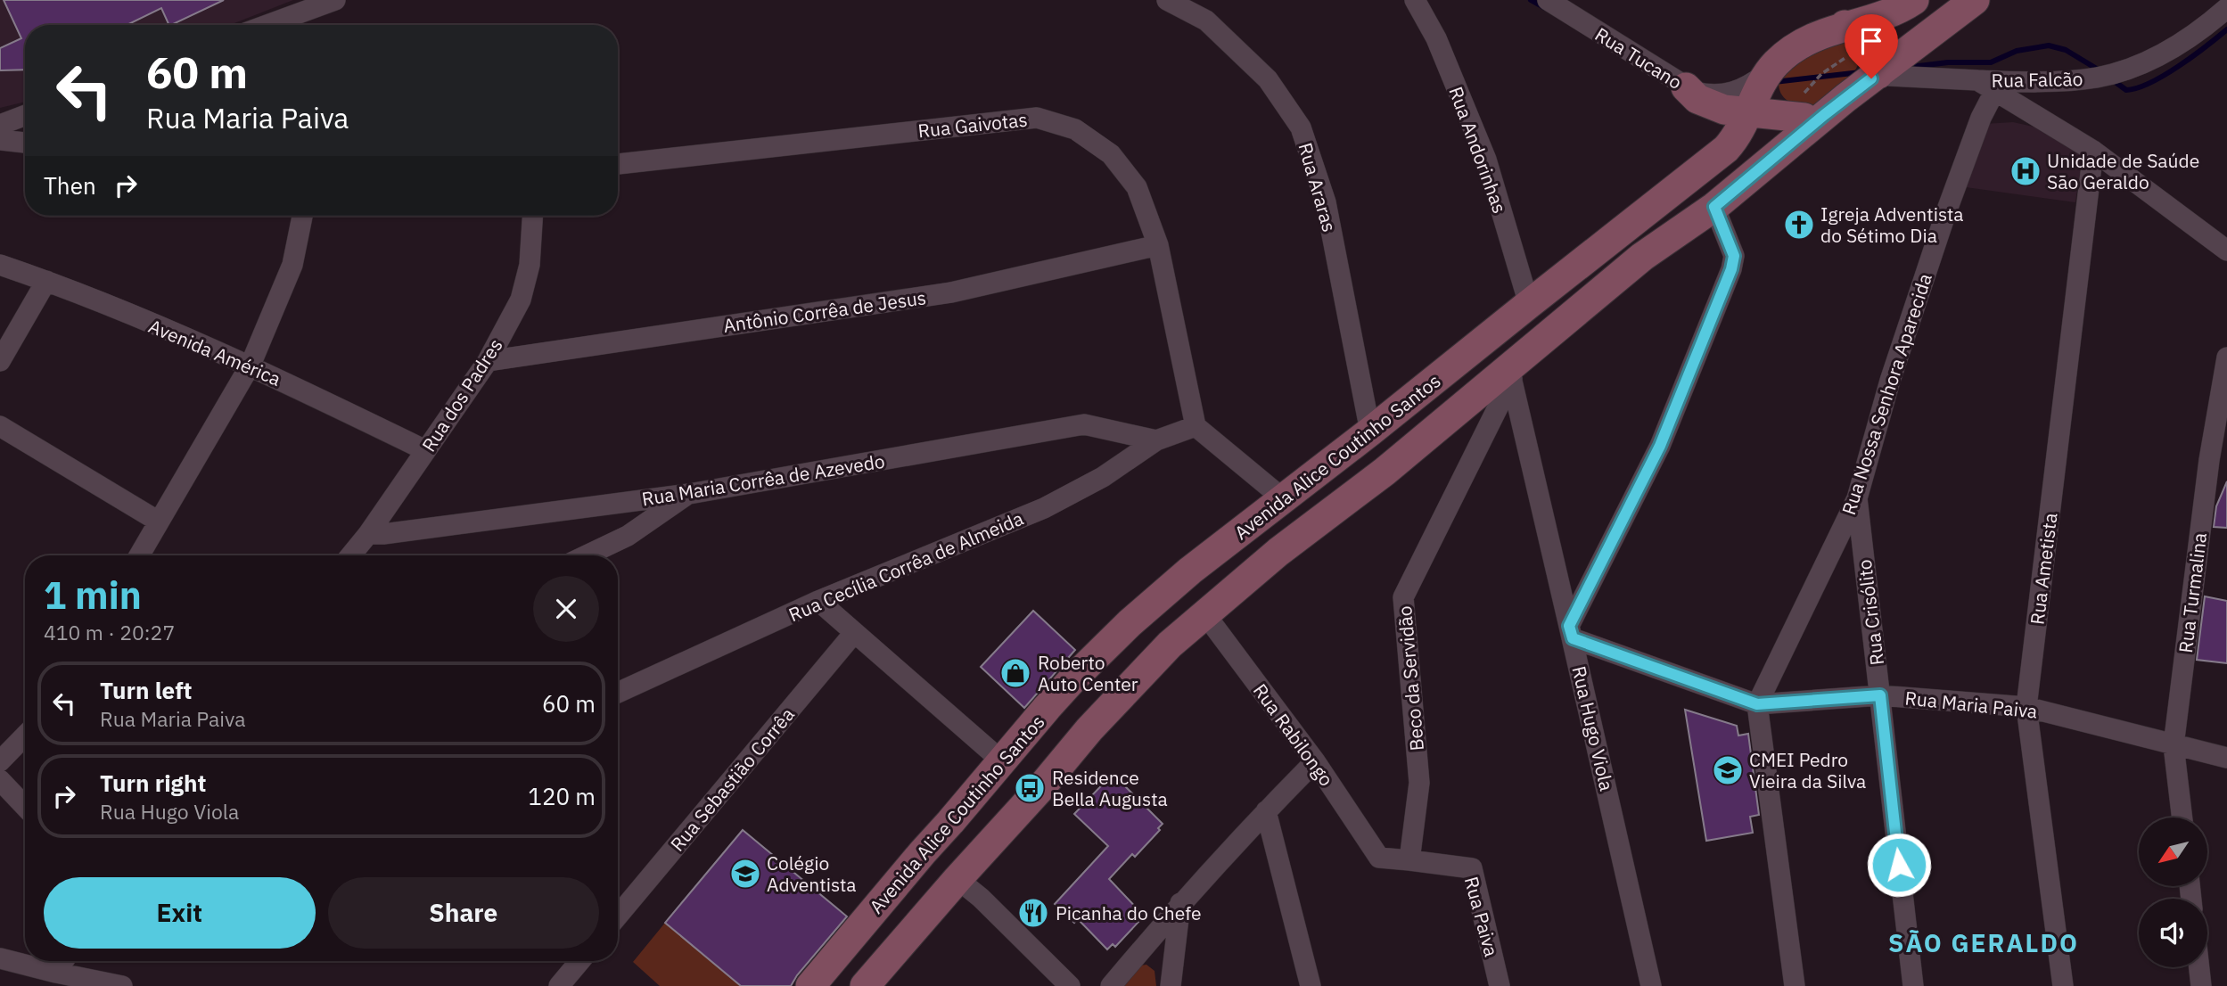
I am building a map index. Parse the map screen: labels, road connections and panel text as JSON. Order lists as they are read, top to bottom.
{
  "streets": {
    "main road": ["Avenida Alice Coutinho Santos"],
    "street": [
      "Rua Tucano",
      "Rua Falcão",
      "Rua Gaivotas",
      "Rua Andorinhas",
      "Rua Araras",
      "Antônio Corrêa de Jesus",
      "Avenida América",
      "Rua Nossa Senhora Aparecida",
      "Rua dos Padres",
      "Rua Maria Corrêa de Azevedo",
      "Rua Cecília Corrêa de Almeida",
      "Rua Ametista",
      "Rua Turmalina",
      "Rua Crisólito",
      "Beco da Servidão",
      "Rua Maria Paiva",
      "Rua Hugo Viola",
      "Rua Rabilongo",
      "Rua Sebastião Corrêa",
      "Rua Paiva"
    ]
  },
  "crossings": [
    ["Rua Tucano", "Rua Falcão"],
    ["Rua Tucano", "Avenida Alice Coutinho Santos"],
    ["Rua Falcão", "Rua Nossa Senhora Aparecida"],
    ["Rua Falcão", "Avenida Alice Coutinho Santos"],
    ["Rua Falcão", "Rua Ametista"],
    ["Rua Gaivotas", "Antônio Corrêa de Jesus"],
    ["Rua Gaivotas", "Rua Cecília Corrêa de Almeida"],
    ["Rua Andorinhas", "Avenida Alice Coutinho Santos"],
    ["Rua Araras", "Avenida Alice Coutinho Santos"],
    ["Antônio Corrêa de Jesus", "Rua dos Padres"],
    ["Avenida América", "Rua dos Padres"],
    ["Rua Nossa Senhora Aparecida", "Rua Crisólito"],
    ["Rua Nossa Senhora Aparecida", "Rua Maria Paiva"],
    ["Rua dos Padres", "Rua Maria Corrêa de Azevedo"],
    ["Avenida Alice Coutinho Santos", "Beco da Servidão"],
    ["Avenida Alice Coutinho Santos", "Rua Rabilongo"],
    ["Rua Maria Corrêa de Azevedo", "Rua Cecília Corrêa de Almeida"],
    ["Rua Ametista", "Rua Maria Paiva"],
    ["Rua Turmalina", "Rua Maria Paiva"],
    ["Rua Crisólito", "Rua Maria Paiva"],
    ["Beco da Servidão", "Rua Rabilongo"],
    ["Beco da Servidão", "Rua Paiva"],
    ["Rua Maria Paiva", "Rua Hugo Viola"],
    ["Rua Rabilongo", "Rua Paiva"]
  ],
  "districts": ["SÃO GERALDO"],
  "places": {
    "hospital": ["Unidade de Saúde São Geraldo"],
    "church": ["Igreja Adventista do Sétimo Dia"],
    "shop": ["Roberto Auto Center"],
    "school or university": ["CMEI Pedro Vieira da Silva", "Colégio Adventista"],
    "bus stop": ["Residence Bella Augusta"],
    "restaurant": ["Picanha do Chefe"]
  },
  "north": "bottom left",
  "page": {
    "turn": ["60 m", "Rua Maria Paiva"],
    "then": "Then",
    "heading": ["1 min", "410 m · 20:27"],
    "list": [
      {
        "name": "Turn left",
        "note": "Rua Maria Paiva",
        "value": "60 m"
      },
      {
        "name": "Turn right",
        "note": "Rua Hugo Viola",
        "value": "120 m"
      }
    ],
    "buttons": ["Exit", "Share"]
  }
}
